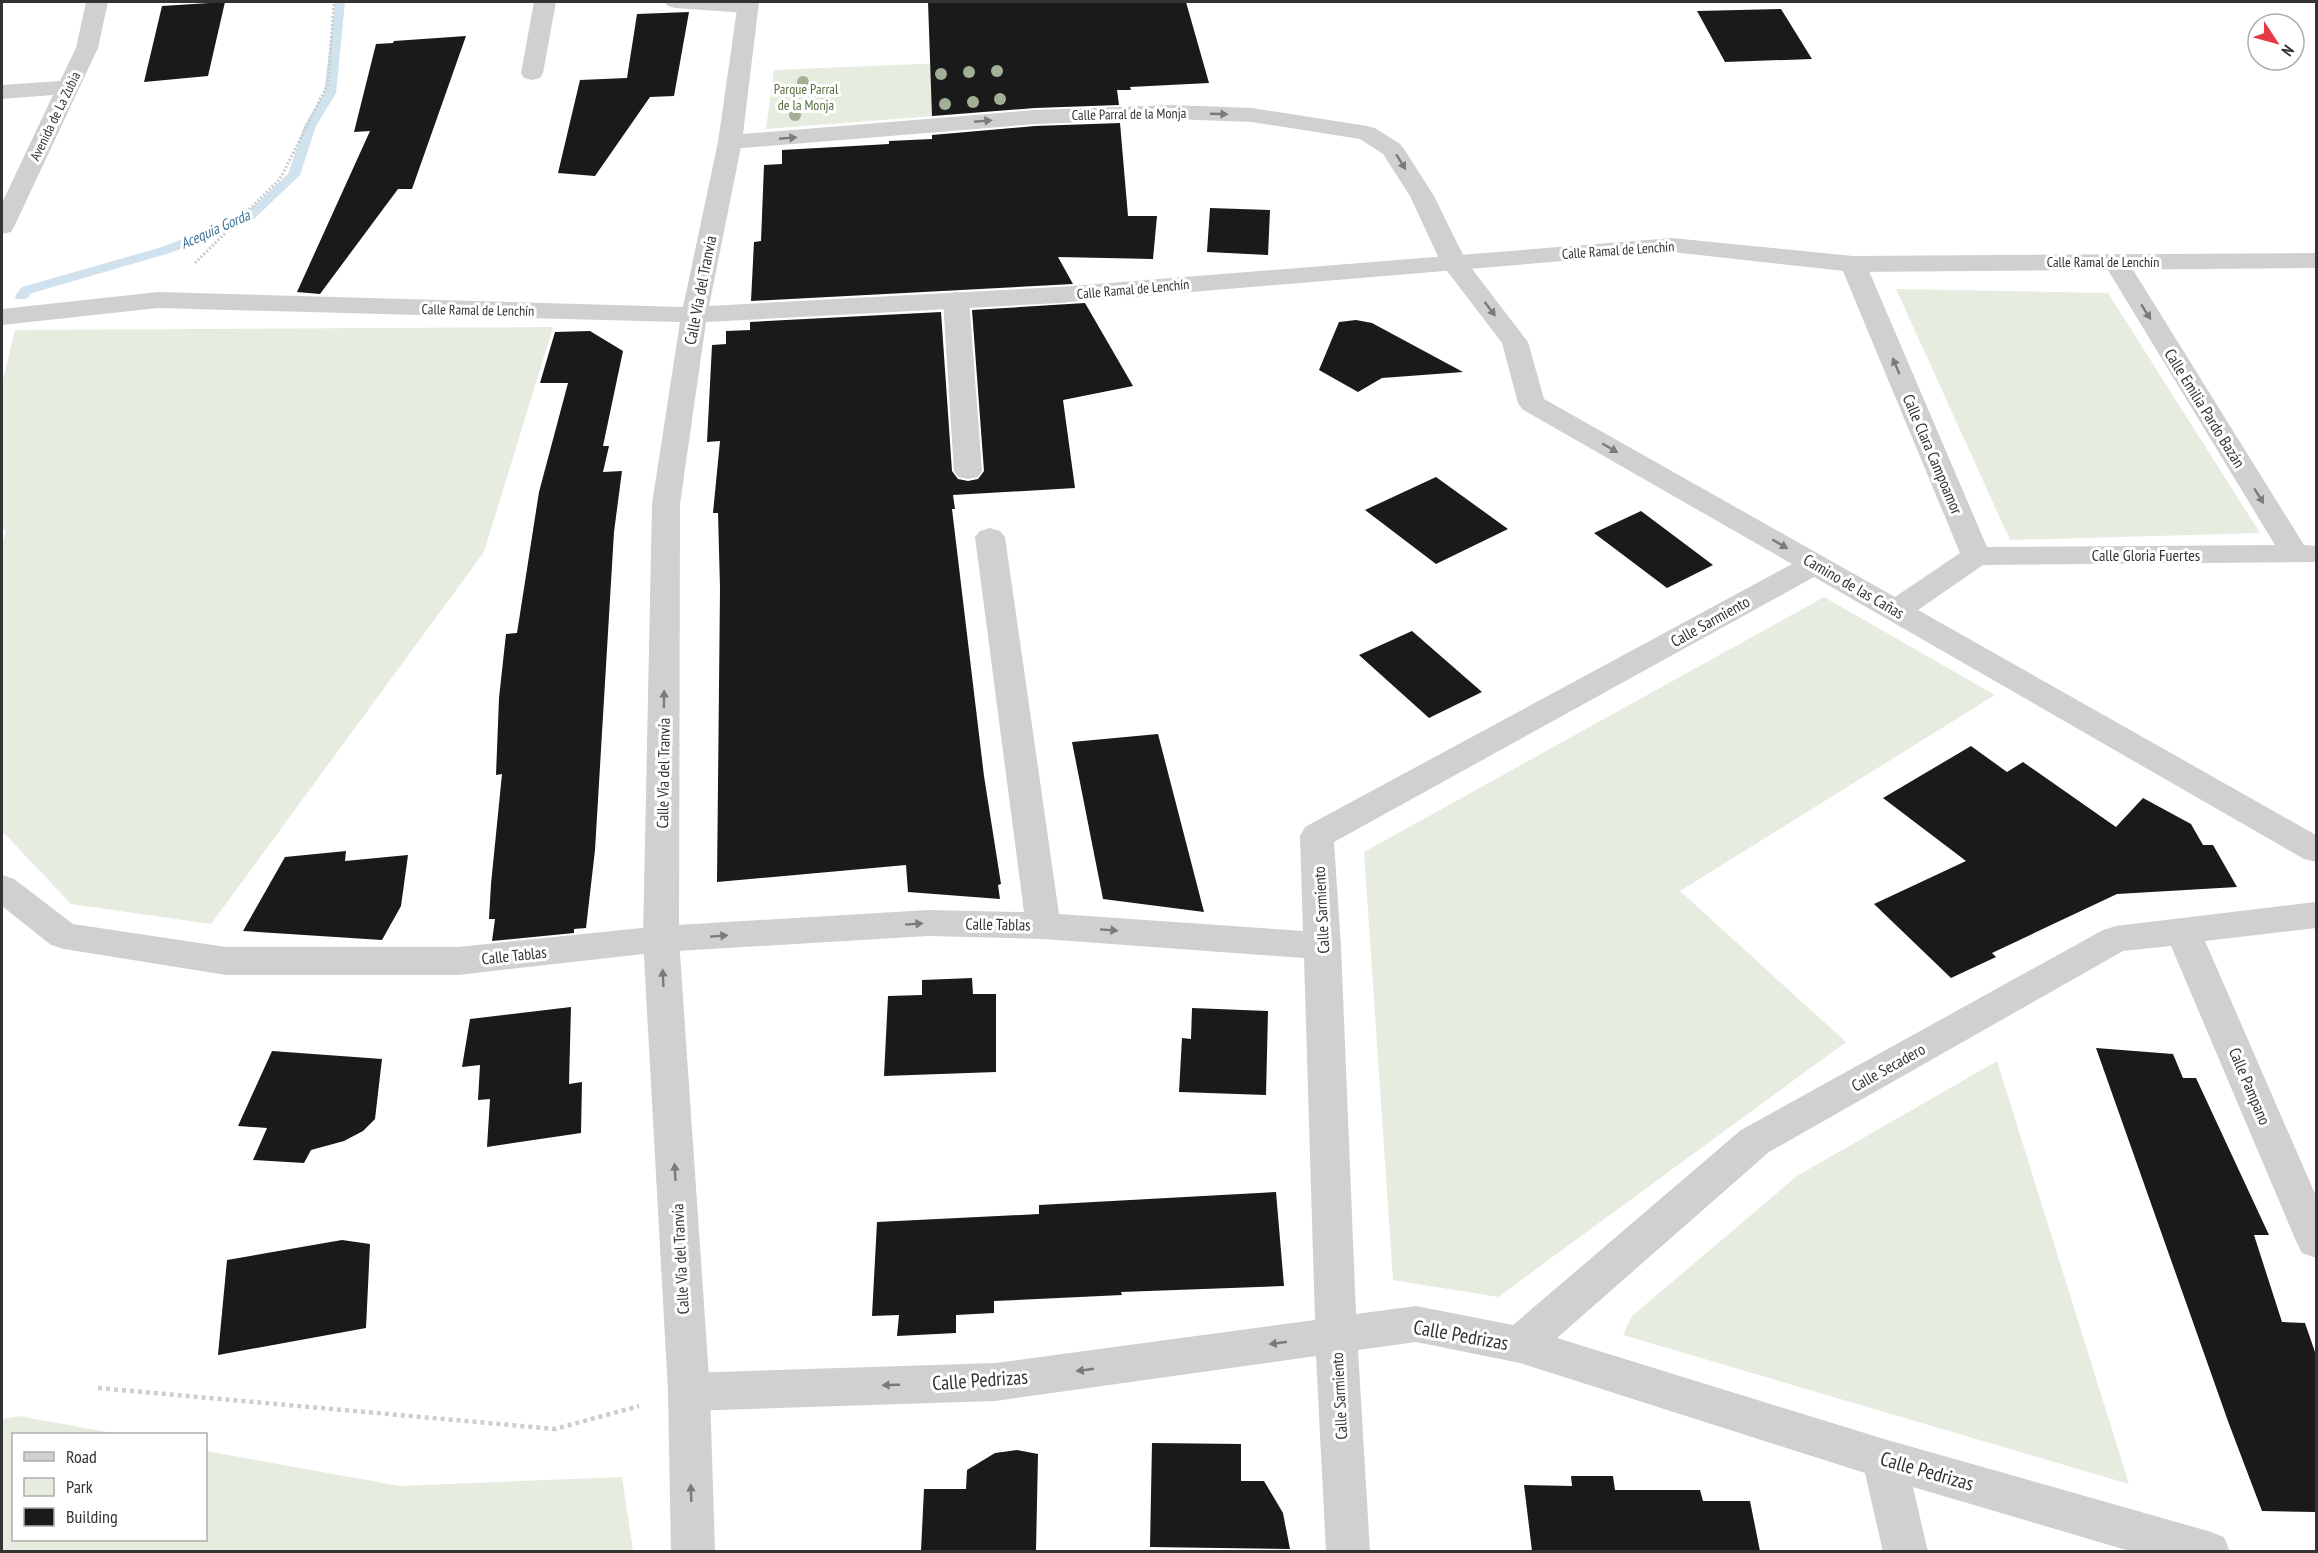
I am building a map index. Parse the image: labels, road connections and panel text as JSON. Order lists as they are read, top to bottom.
{
  "streets": {
    "street": [
      "Calle Parral de la Monja",
      "Avenida de La Zubia",
      "Calle Ramal de Lenchín",
      "Calle Vía del Tranvía",
      "Calle Emilia Pardo Bazán",
      "Calle Clara Campoamor",
      "Calle Gloria Fuertes",
      "Camino de las Cañas",
      "Calle Sarmiento",
      "Calle Tablas",
      "Calle Secadero",
      "Calle Pampano",
      "Calle Pedrizas"
    ]
  },
  "crossings": [
    ["Calle Parral de la Monja", "Calle Ramal de Lenchín"],
    ["Calle Parral de la Monja", "Calle Vía del Tranvía"],
    ["Calle Parral de la Monja", "Camino de las Cañas"],
    ["Calle Ramal de Lenchín", "Calle Vía del Tranvía"],
    ["Calle Ramal de Lenchín", "Calle Emilia Pardo Bazán"],
    ["Calle Ramal de Lenchín", "Calle Clara Campoamor"],
    ["Calle Ramal de Lenchín", "Camino de las Cañas"],
    ["Calle Vía del Tranvía", "Calle Tablas"],
    ["Calle Vía del Tranvía", "Calle Pedrizas"],
    ["Calle Emilia Pardo Bazán", "Calle Gloria Fuertes"],
    ["Calle Clara Campoamor", "Calle Gloria Fuertes"],
    ["Camino de las Cañas", "Calle Sarmiento"],
    ["Calle Sarmiento", "Calle Tablas"],
    ["Calle Sarmiento", "Calle Pedrizas"],
    ["Calle Secadero", "Calle Pampano"],
    ["Calle Secadero", "Calle Pedrizas"]
  ],
  "one_way": [
    "Calle Parral de la Monja",
    "Calle Vía del Tranvía",
    "Calle Emilia Pardo Bazán",
    "Calle Clara Campoamor",
    "Camino de las Cañas",
    "Calle Tablas",
    "Calle Pedrizas"
  ],
  "water": ["Acequia Gorda"],
  "parks": ["Parque Parral de la Monja"],
  "legend": ["Road", "Park", "Building"],
  "north": "bottom right"
}
